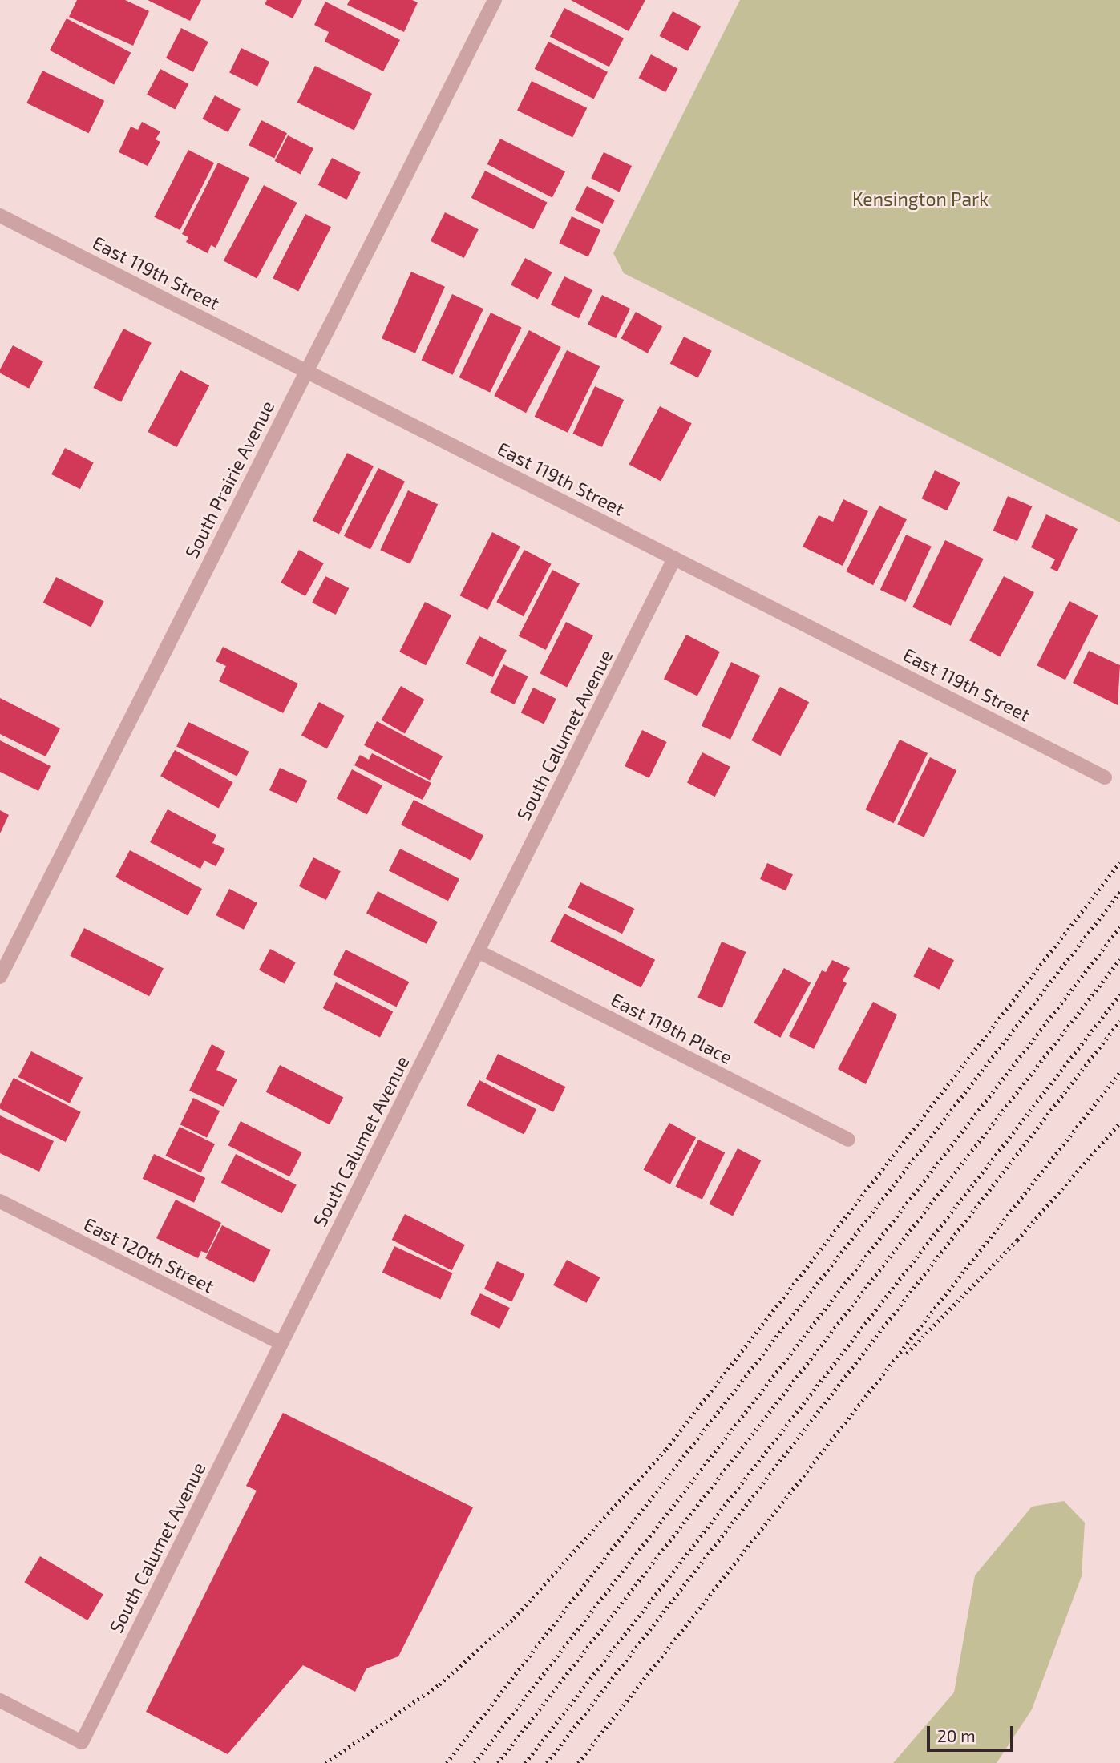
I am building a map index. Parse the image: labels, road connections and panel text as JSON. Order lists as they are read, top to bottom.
{
  "streets": {
    "street": [
      "East 119th Street",
      "South Prairie Avenue",
      "South Calumet Avenue",
      "East 119th Place",
      "East 120th Street"
    ]
  },
  "crossings": [
    ["East 119th Street", "South Prairie Avenue"],
    ["East 119th Street", "South Calumet Avenue"],
    ["South Calumet Avenue", "East 119th Place"],
    ["South Calumet Avenue", "East 120th Street"]
  ],
  "parks": ["Kensington Park"],
  "scale_bar": "20 m"
}
